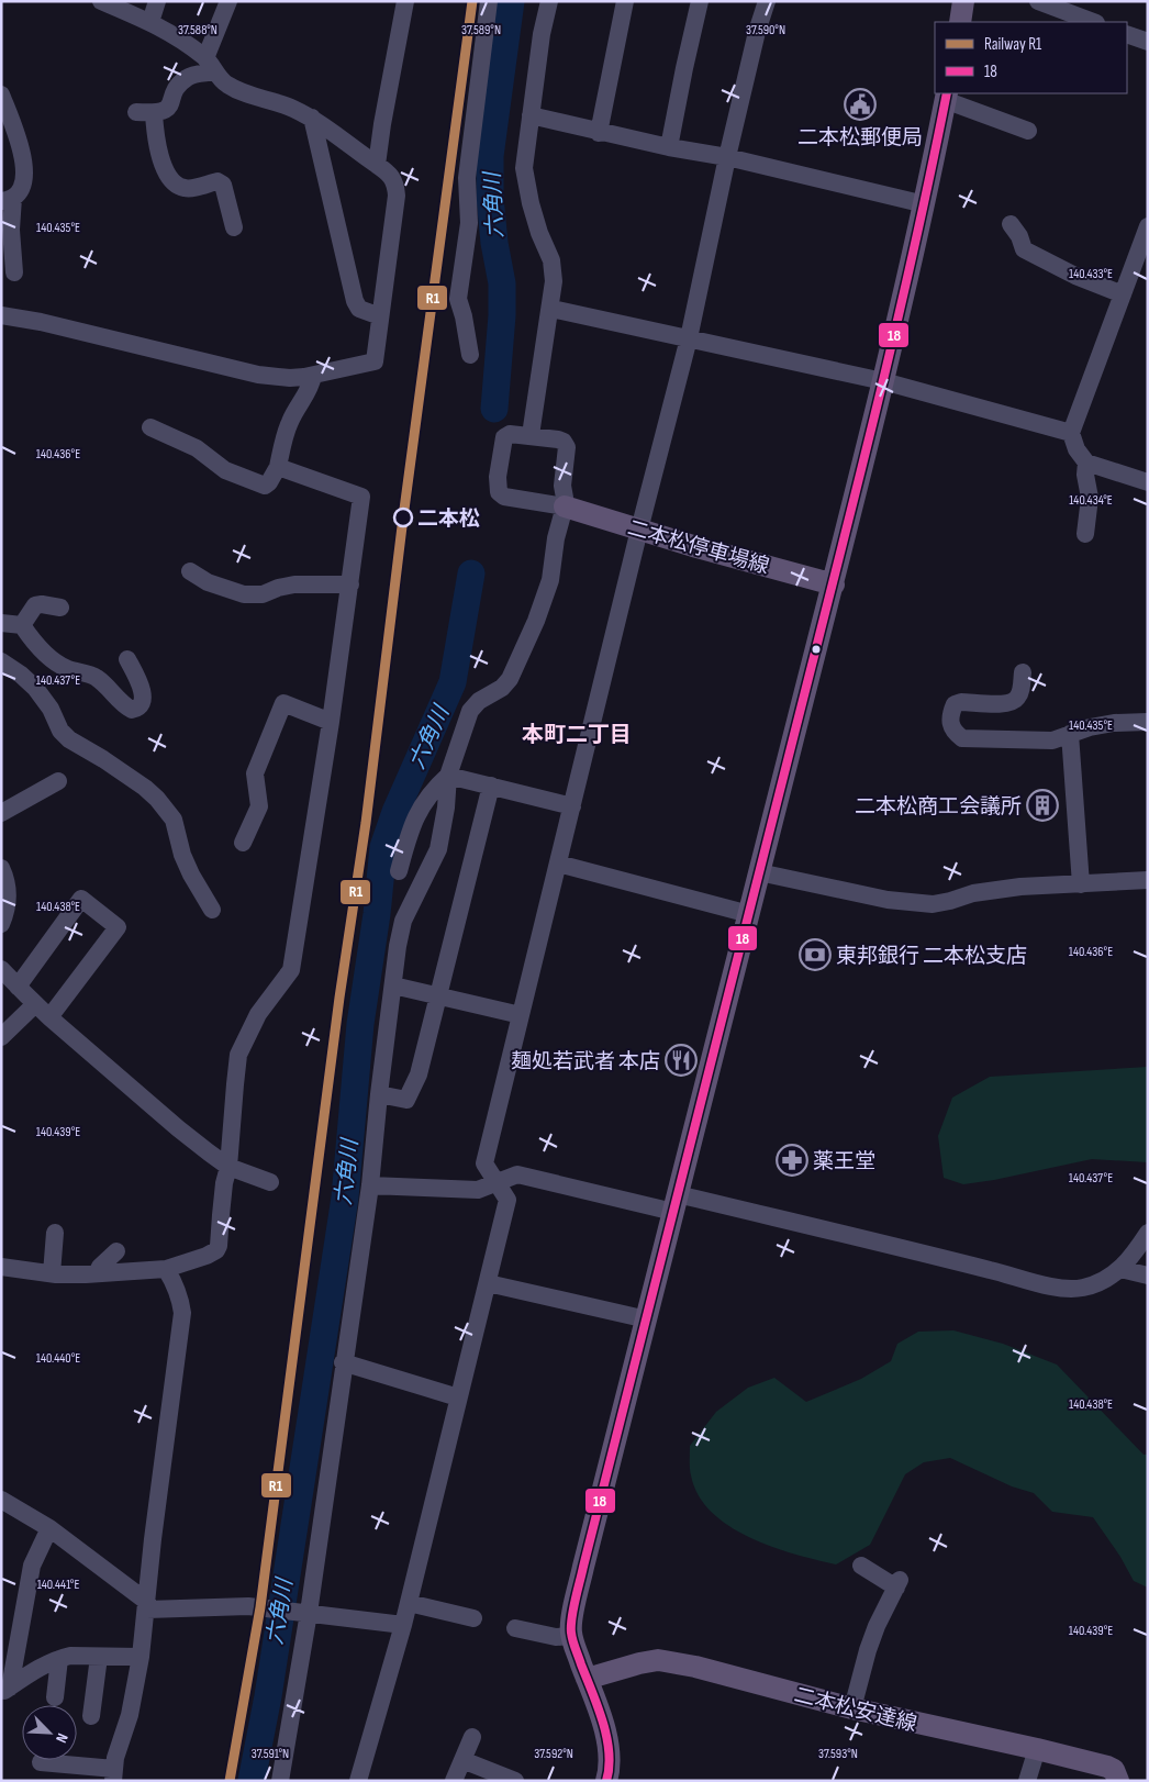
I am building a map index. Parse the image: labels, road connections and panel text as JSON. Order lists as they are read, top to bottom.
{
  "streets": {
    "main road": ["二本松停車場線", "二本松安達線"]
  },
  "districts": ["本町二丁目"],
  "water": ["六角川"],
  "places": {
    "public building": ["二本松郵便局"],
    "other": ["二本松"],
    "building": ["二本松商工会議所"],
    "bank": ["東邦銀行 二本松支店"],
    "restaurant": ["麺処若武者 本店"],
    "pharmacy": ["薬王堂"]
  },
  "lines": ["rail line R1", "transit line 18"],
  "legend": ["Railway R1", "18"],
  "north": "bottom right",
  "coordinates": [
    "37.588°N",
    "37.589°N",
    "37.590°N",
    "140.435°E",
    "140.433°E",
    "140.436°E",
    "140.434°E",
    "140.437°E",
    "140.438°E",
    "140.439°E",
    "140.440°E",
    "140.441°E",
    "37.591°N",
    "37.592°N",
    "37.593°N"
  ]
}
